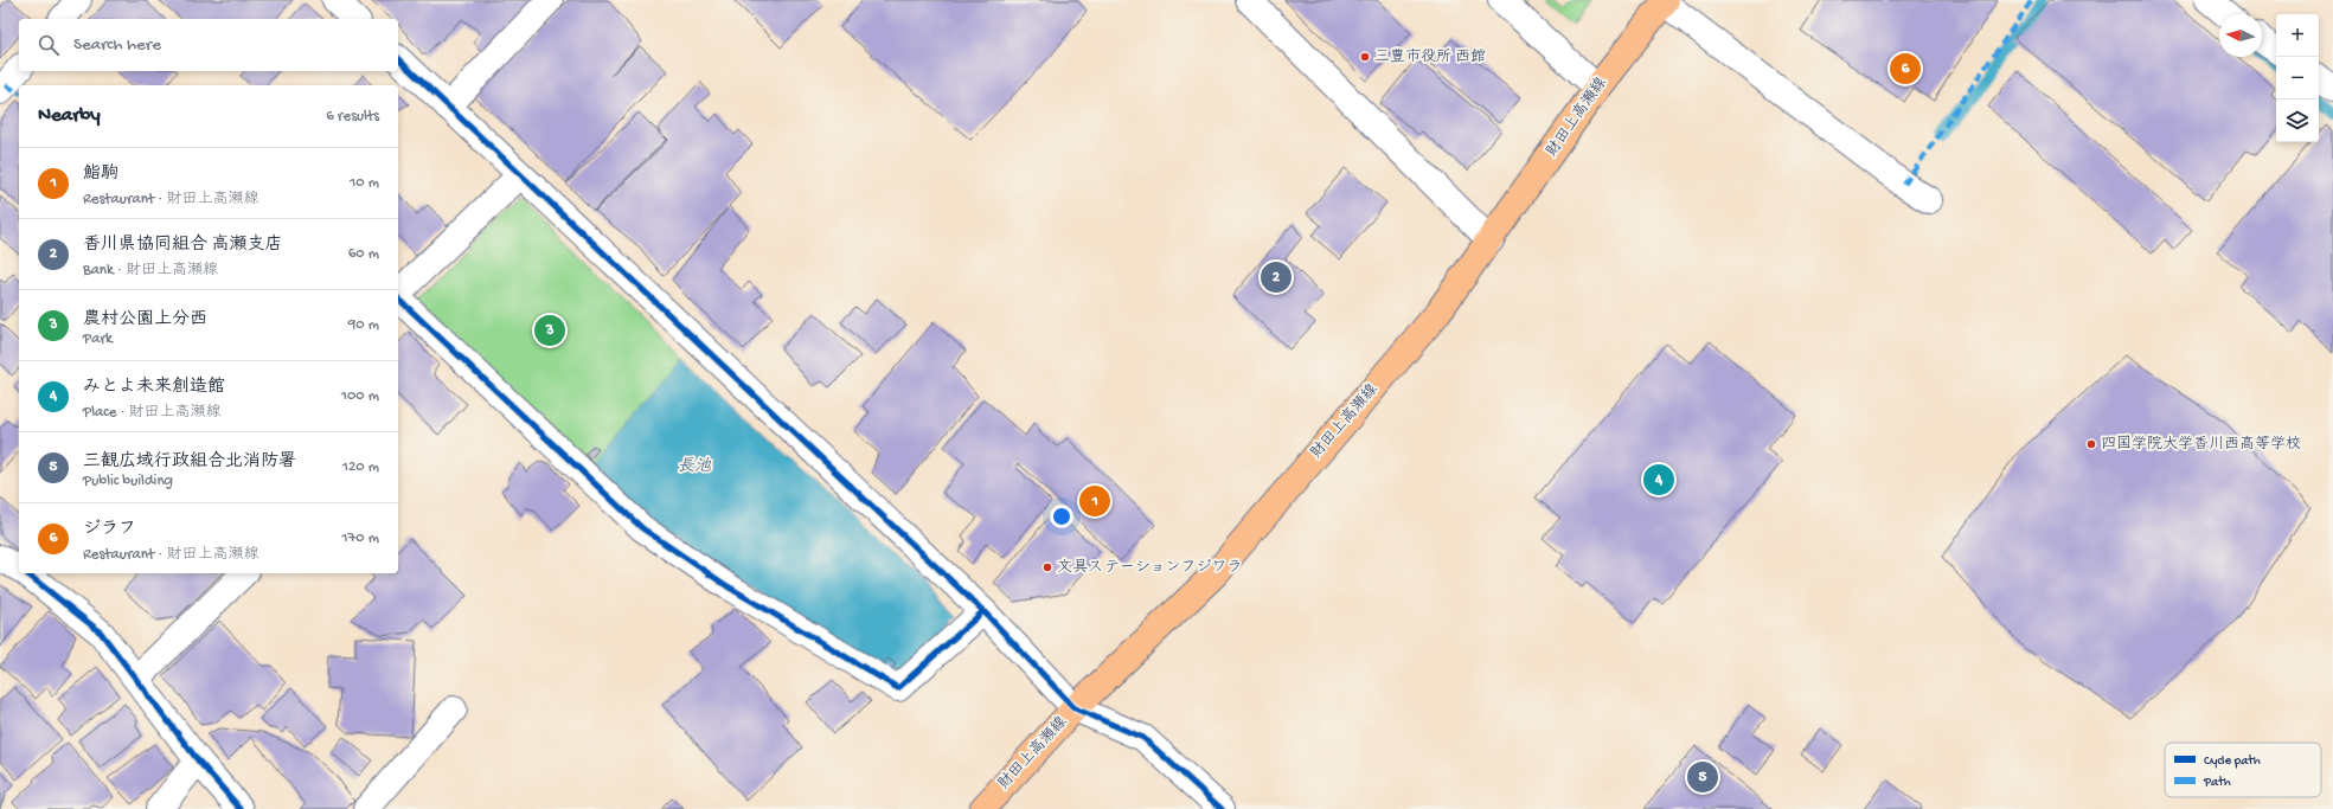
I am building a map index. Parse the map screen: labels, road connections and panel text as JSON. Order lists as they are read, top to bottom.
{
  "streets": {
    "main road": ["財田上高瀬線"]
  },
  "water": ["長池"],
  "places": ["三豊市役所 西館", "四国学院大学香川西高等学校", "文具ステーションフジワラ"],
  "legend": ["Cycle path", "Path"],
  "north": "left",
  "page": {
    "map_buttons": ["+", "−"],
    "search": "Search here",
    "pins": [
      "6",
      "2",
      "3",
      "4",
      "1",
      "5"
    ],
    "heading": ["Nearby", "6 results"],
    "list": [
      {
        "mark": "1",
        "name": "鮨駒",
        "note": "Restaurant · 財田上高瀬線",
        "value": "10 m"
      },
      {
        "mark": "2",
        "name": "香川県協同組合 高瀬支店",
        "note": "Bank · 財田上高瀬線",
        "value": "60 m"
      },
      {
        "mark": "3",
        "name": "農村公園上分西",
        "note": "Park",
        "value": "90 m"
      },
      {
        "mark": "4",
        "name": "みとよ未来創造館",
        "note": "Place · 財田上高瀬線",
        "value": "100 m"
      },
      {
        "mark": "5",
        "name": "三観広域行政組合北消防署",
        "note": "Public building",
        "value": "120 m"
      },
      {
        "mark": "6",
        "name": "ジラフ",
        "note": "Restaurant · 財田上高瀬線",
        "value": "170 m"
      }
    ]
  }
}
